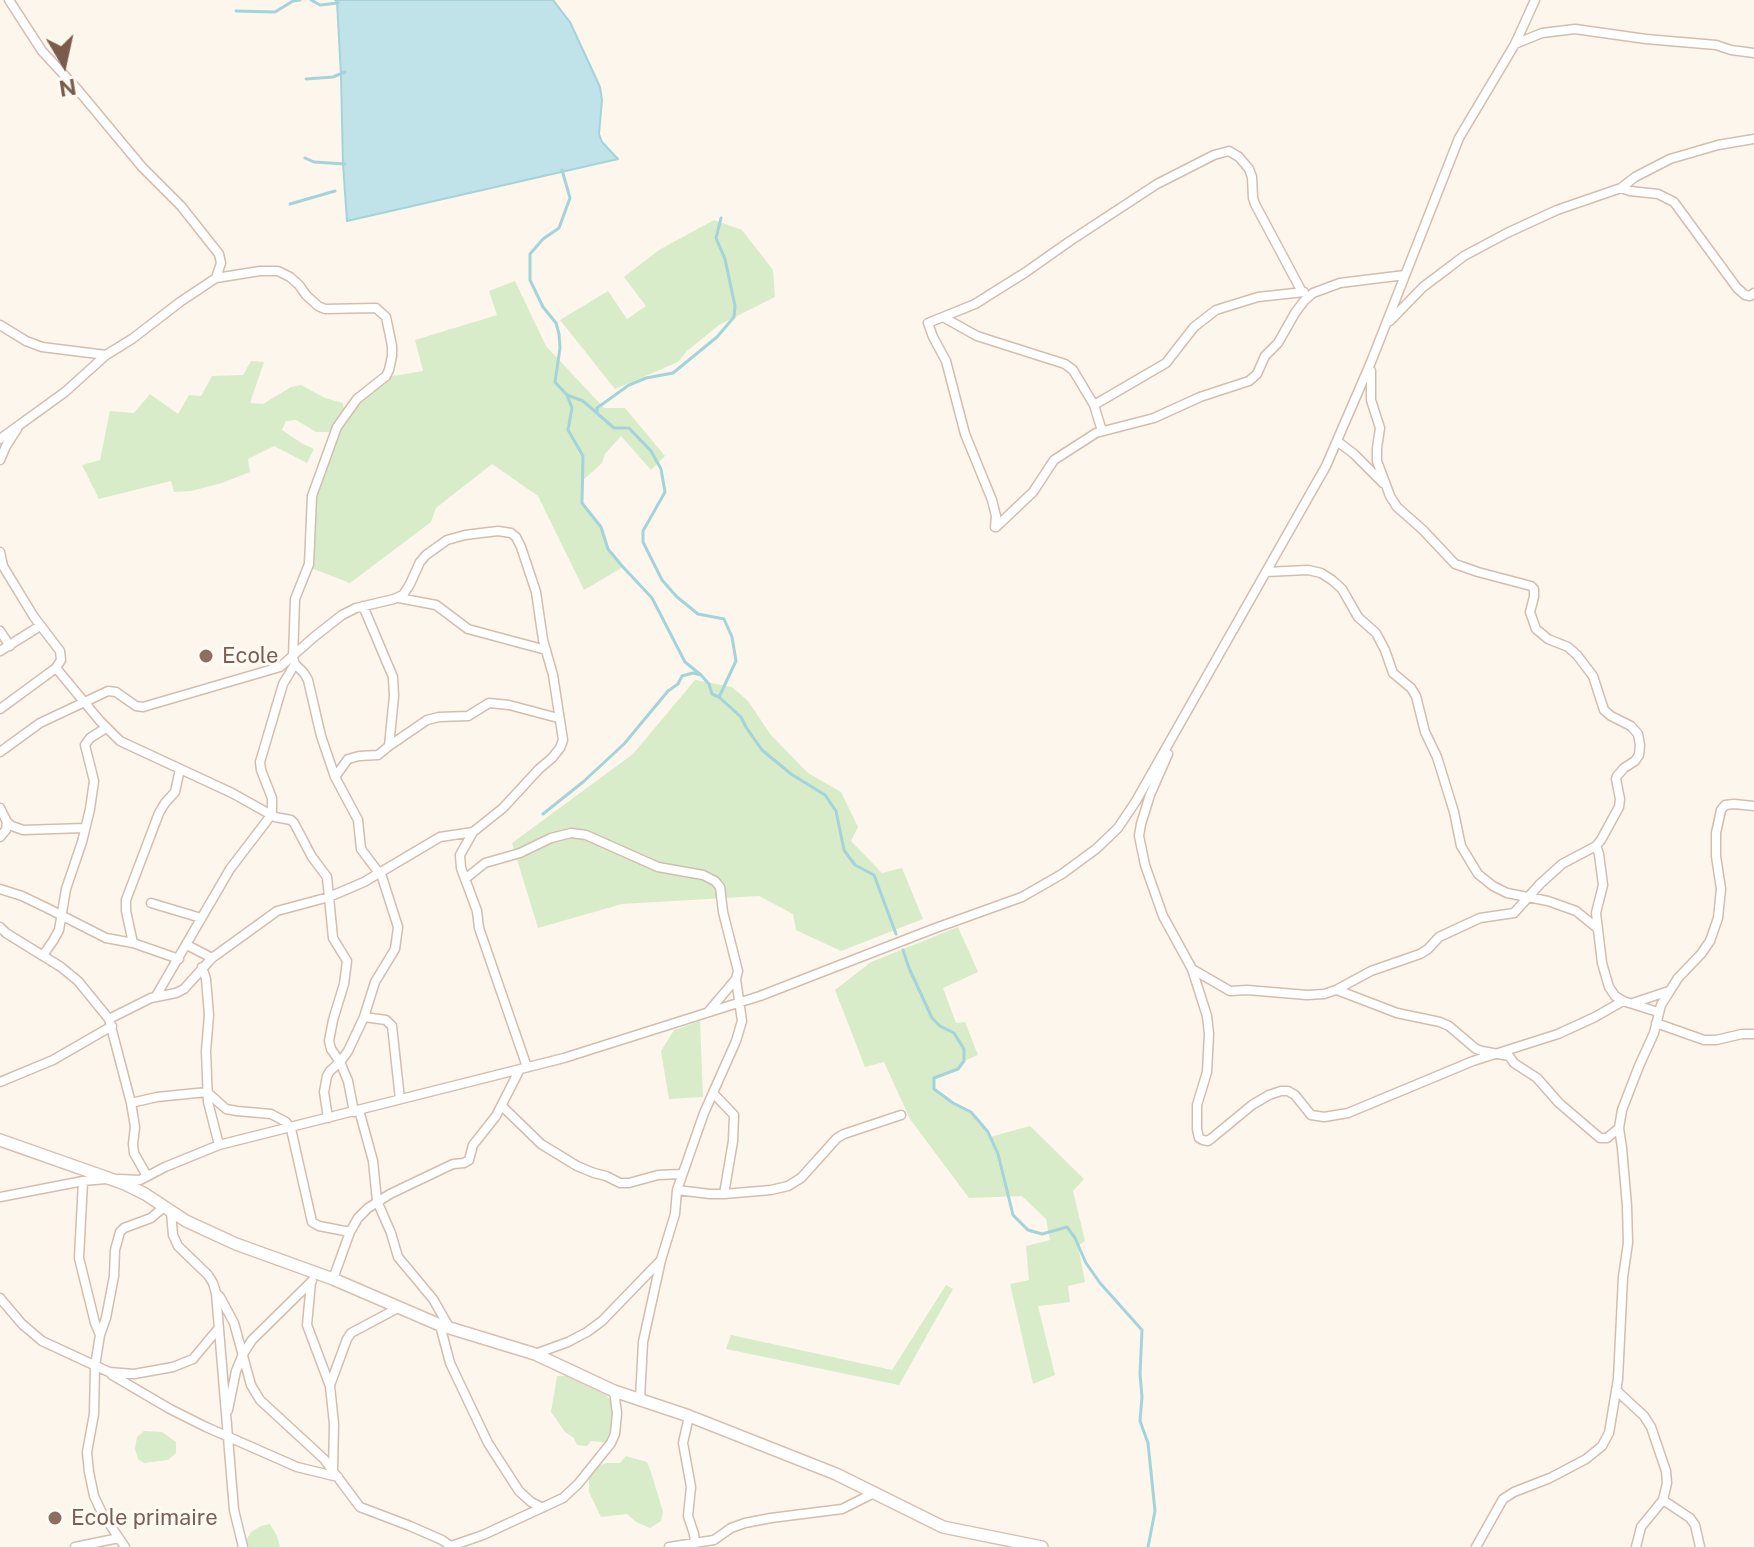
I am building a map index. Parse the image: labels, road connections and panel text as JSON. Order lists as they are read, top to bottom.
{
  "places": ["Ecole", "Ecole primaire"],
  "north": "bottom"
}
